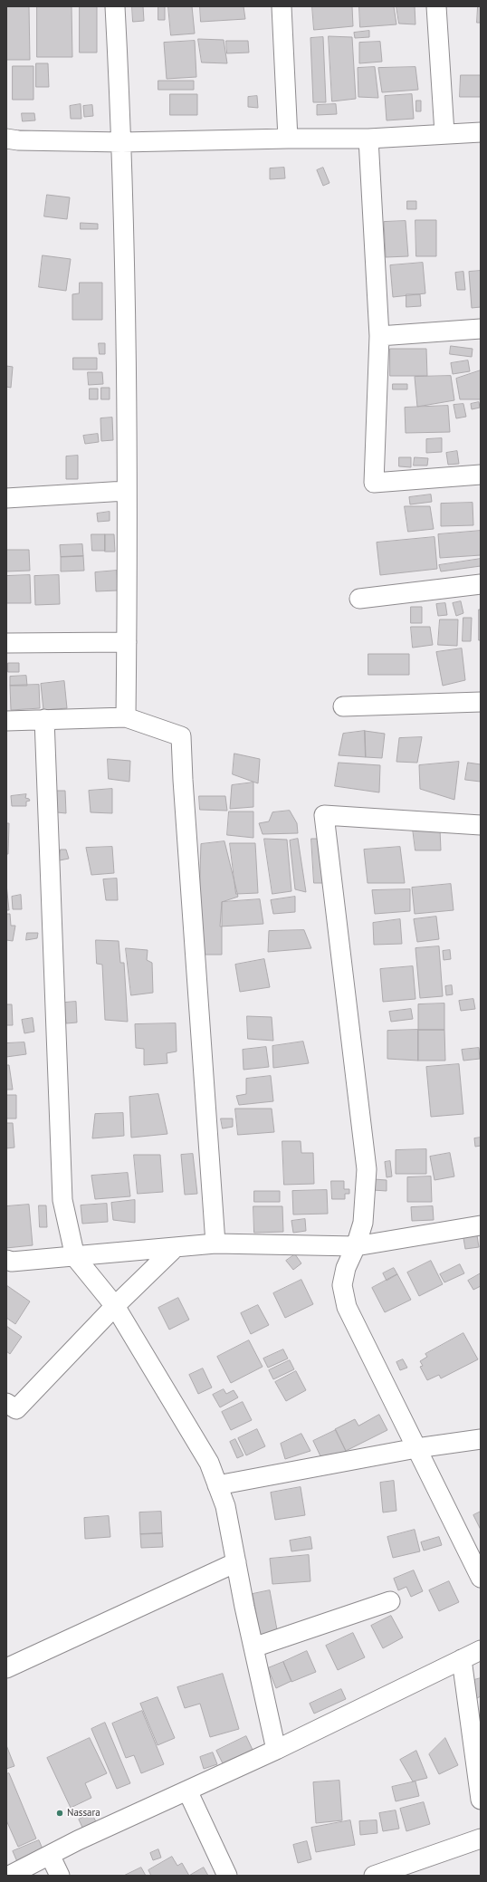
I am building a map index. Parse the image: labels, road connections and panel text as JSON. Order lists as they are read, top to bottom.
{
  "places": ["Nassara"]
}
